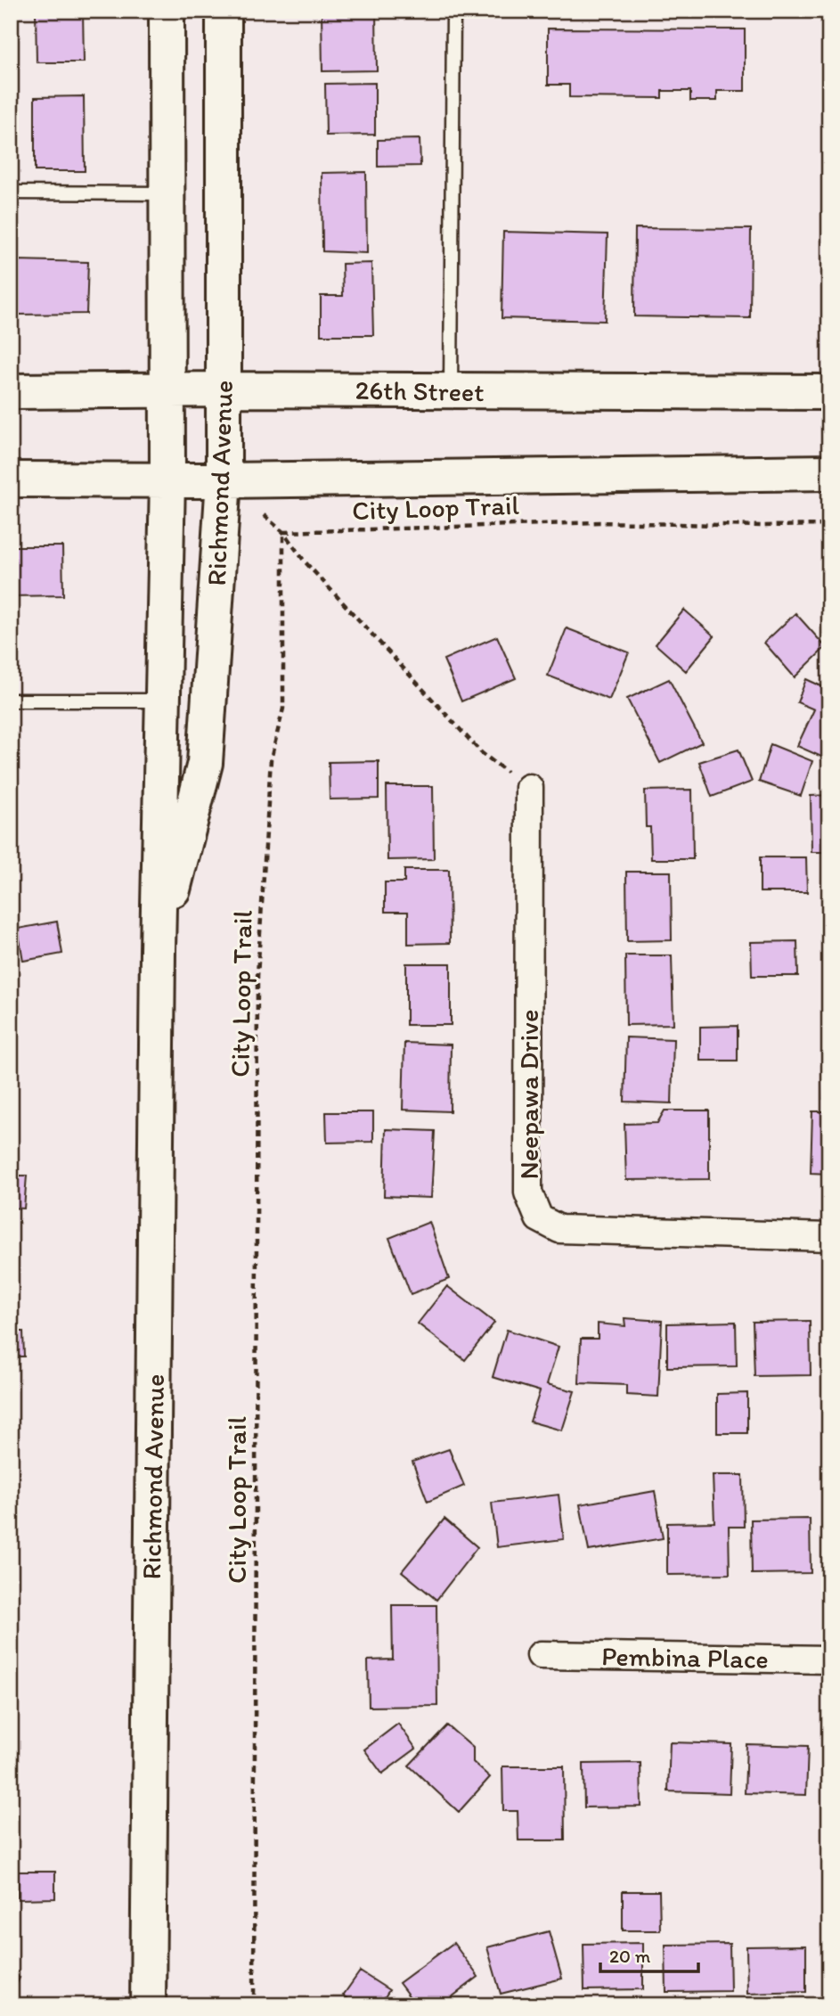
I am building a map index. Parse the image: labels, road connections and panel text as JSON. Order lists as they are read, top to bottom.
{
  "streets": {
    "main road": ["26th Street", "Richmond Avenue"],
    "street": ["Neepawa Drive", "Pembina Place"],
    "path": ["City Loop Trail"]
  },
  "crossings": [
    ["26th Street", "Richmond Avenue"]
  ],
  "scale_bar": "20 m"
}
